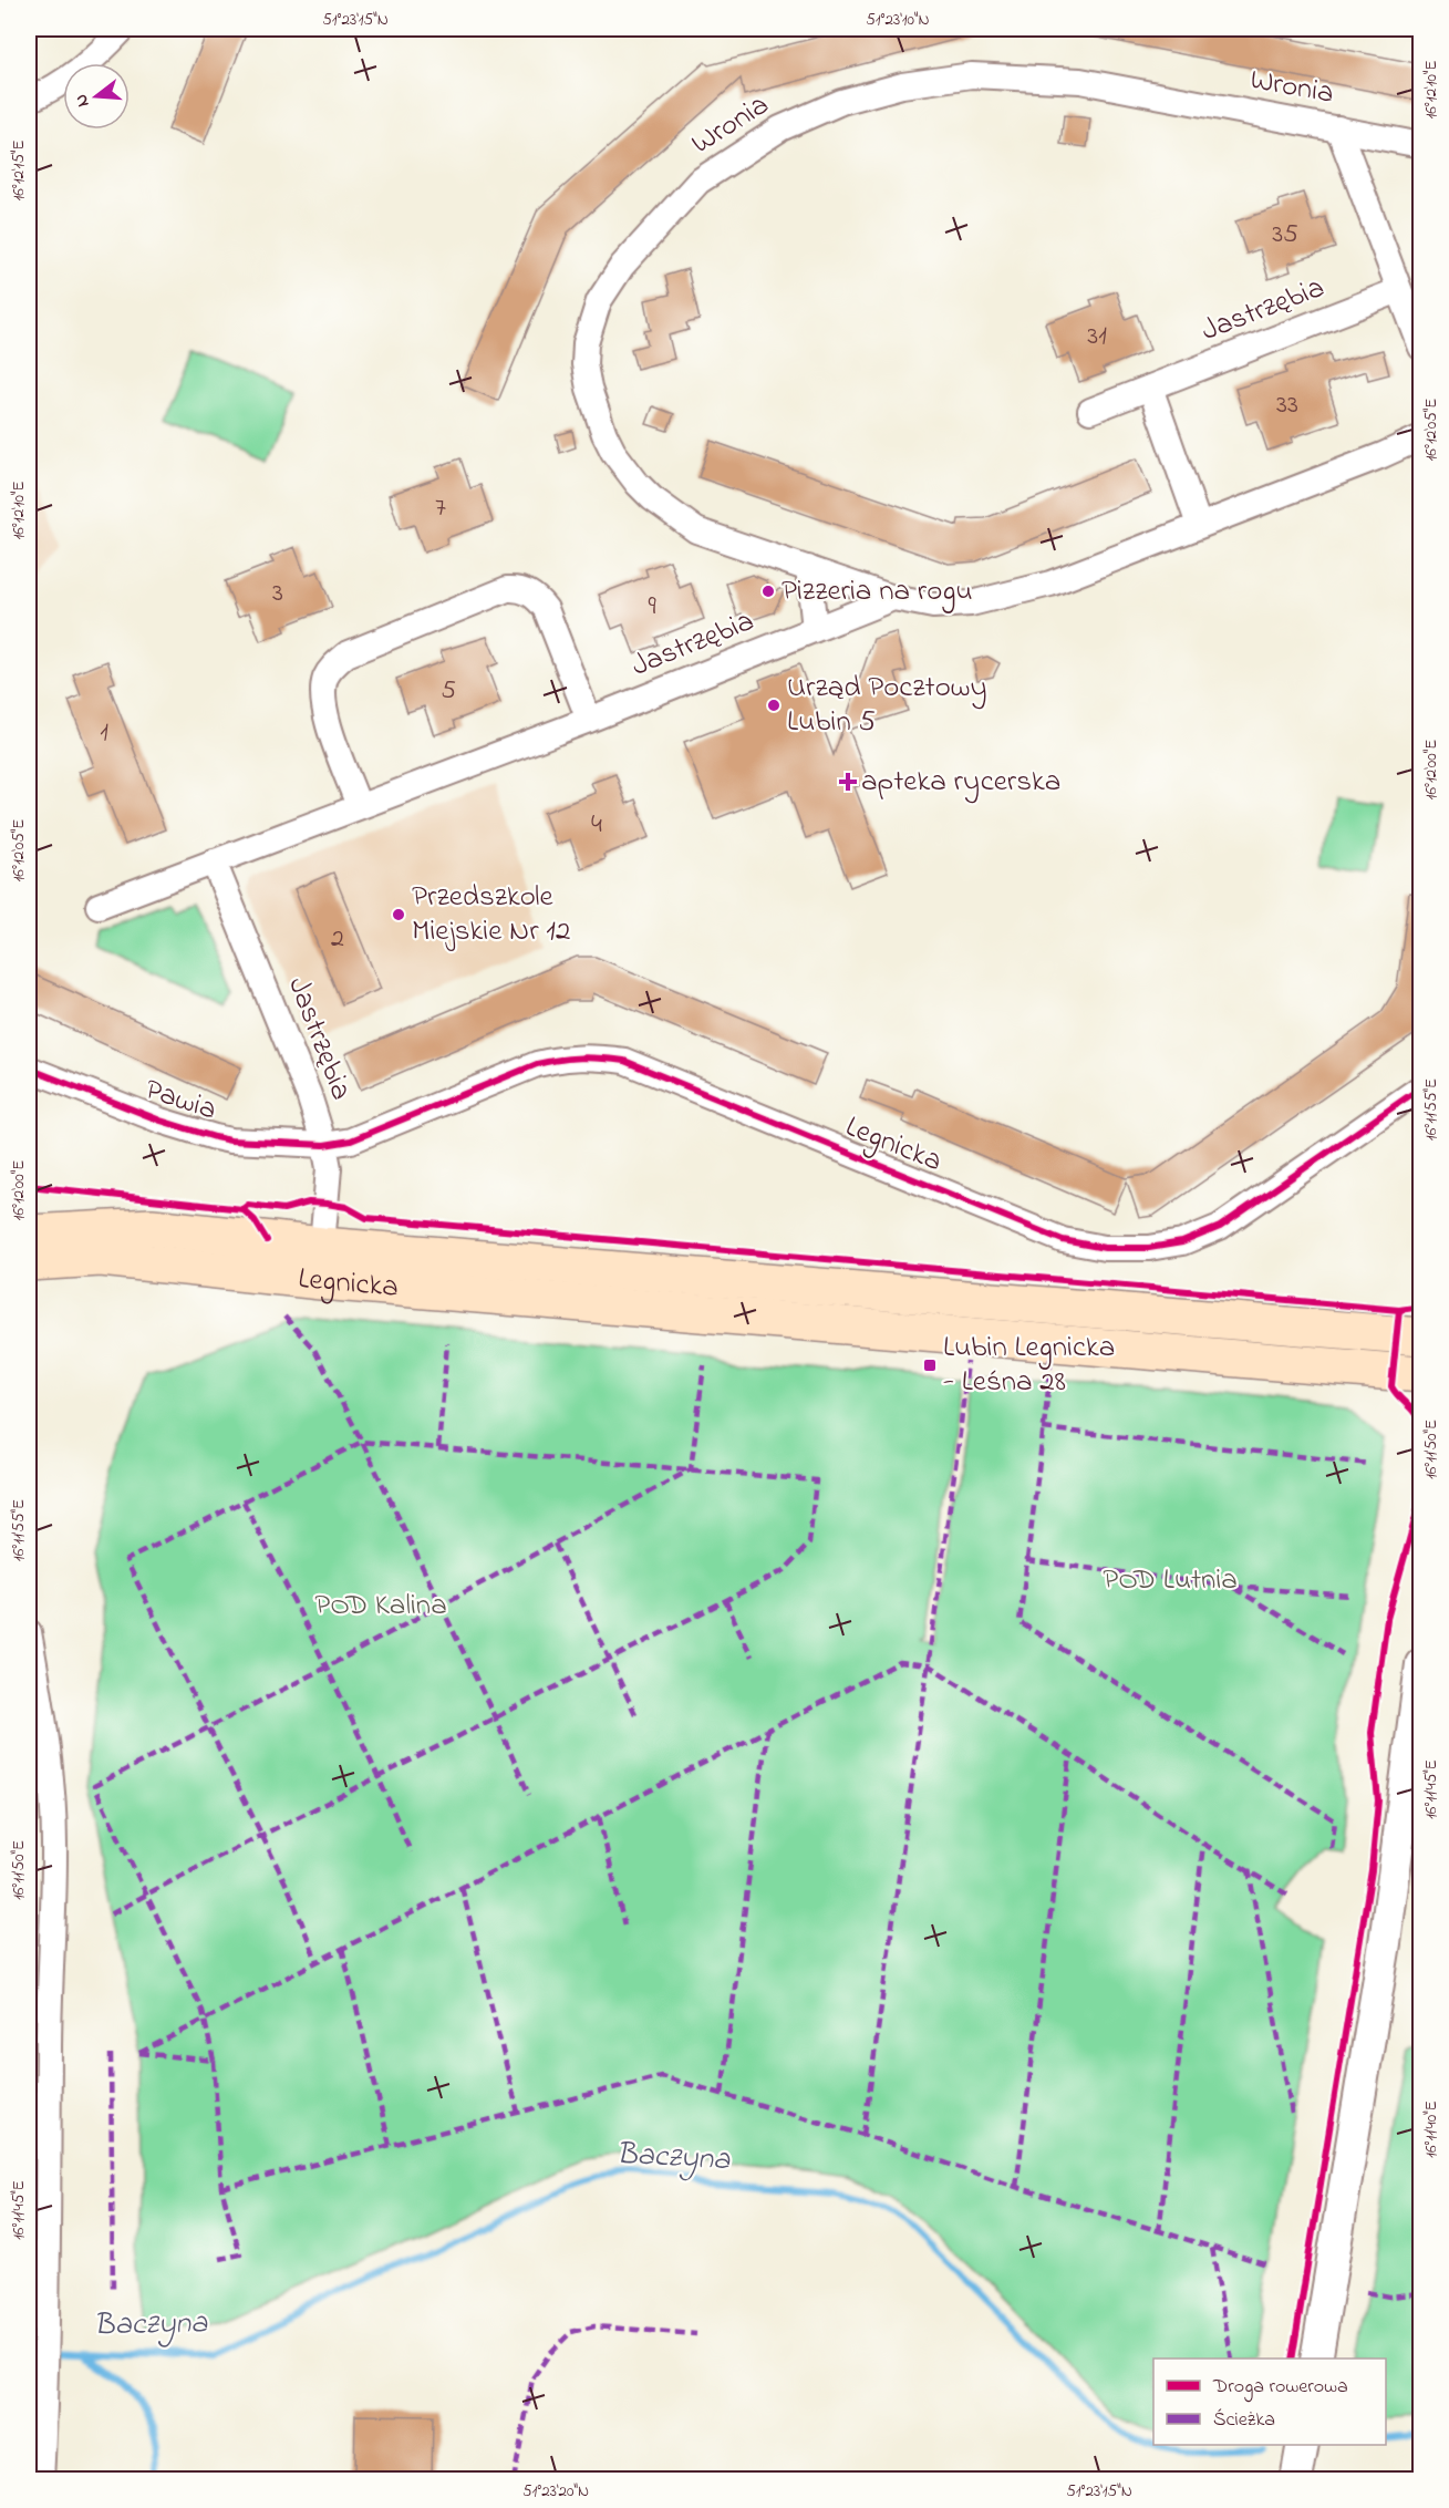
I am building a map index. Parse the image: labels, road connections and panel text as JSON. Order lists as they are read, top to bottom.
{
  "streets": {
    "main road": ["Legnicka"],
    "street": ["Wronia", "Jastrzębia", "Pawia"]
  },
  "crossings": [
    ["Wronia", "Jastrzębia"],
    ["Jastrzębia", "Pawia"],
    ["Jastrzębia", "Legnicka"],
    ["Pawia", "Legnicka"]
  ],
  "water": ["Baczyna"],
  "parks": ["POD Lutnia", "POD Kalina"],
  "places": {
    "other": ["Pizzeria na rogu", "Urząd Pocztowy Lubin 5", "Przedszkole Miejskie Nr 12"],
    "health": ["apteka rycerska"],
    "transit": ["Lubin Legnicka - Leśna 28"]
  },
  "house_numbers": [
    "35",
    "31",
    "33",
    "7",
    "3",
    "9",
    "5",
    "1",
    "4",
    "2"
  ],
  "legend": ["Droga rowerowa", "Ścieżka"],
  "north": "left",
  "coordinates": [
    "51°23'15\"N",
    "51°23'10\"N",
    "16°12'10\"E",
    "16°12'15\"E",
    "16°12'05\"E",
    "16°12'00\"E",
    "16°11'55\"E",
    "16°11'50\"E",
    "16°11'45\"E",
    "16°11'40\"E",
    "51°23'20\"N"
  ]
}
